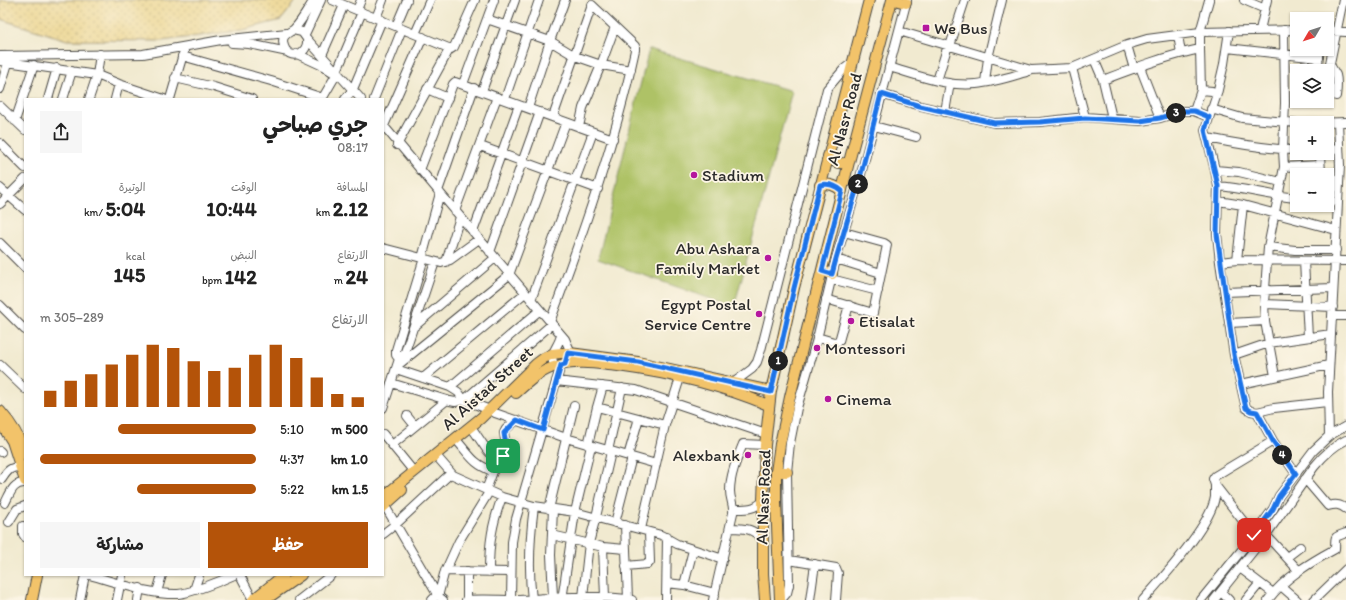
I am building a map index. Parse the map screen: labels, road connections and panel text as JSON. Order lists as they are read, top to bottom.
{
  "streets": {
    "main road": ["Al Nasr Road", "Al Aistad Street"]
  },
  "crossings": [
    ["Al Nasr Road", "Al Aistad Street"]
  ],
  "places": {
    "transit": ["We Bus"],
    "other": [
      "Stadium",
      "Abu Ashara Family Market",
      "Egypt Postal Service Centre",
      "Etisalat",
      "Montessori",
      "Cinema",
      "Alexbank"
    ]
  },
  "north": "bottom left",
  "page": {
    "map_buttons": ["+", "−"],
    "heading": ["جري صباحي", "08:17"],
    "pins": [
      "3",
      "2",
      "1",
      "4"
    ],
    "stats": [
      ["المسافة", "2.12 km"],
      ["الوقت", "10:44"],
      ["الوتيرة", "5:04 /km"],
      ["الارتفاع", "24 m"],
      ["النبض", "142 bpm"],
      ["kcal", "145"]
    ],
    "chart": ["الارتفاع", "289–305 m"],
    "list": [
      {
        "name": "500 m",
        "note": "5:10"
      },
      {
        "name": "1.0 km",
        "note": "4:37"
      },
      {
        "name": "1.5 km",
        "note": "5:22"
      }
    ],
    "buttons": ["حفظ", "مشاركة"]
  }
}
